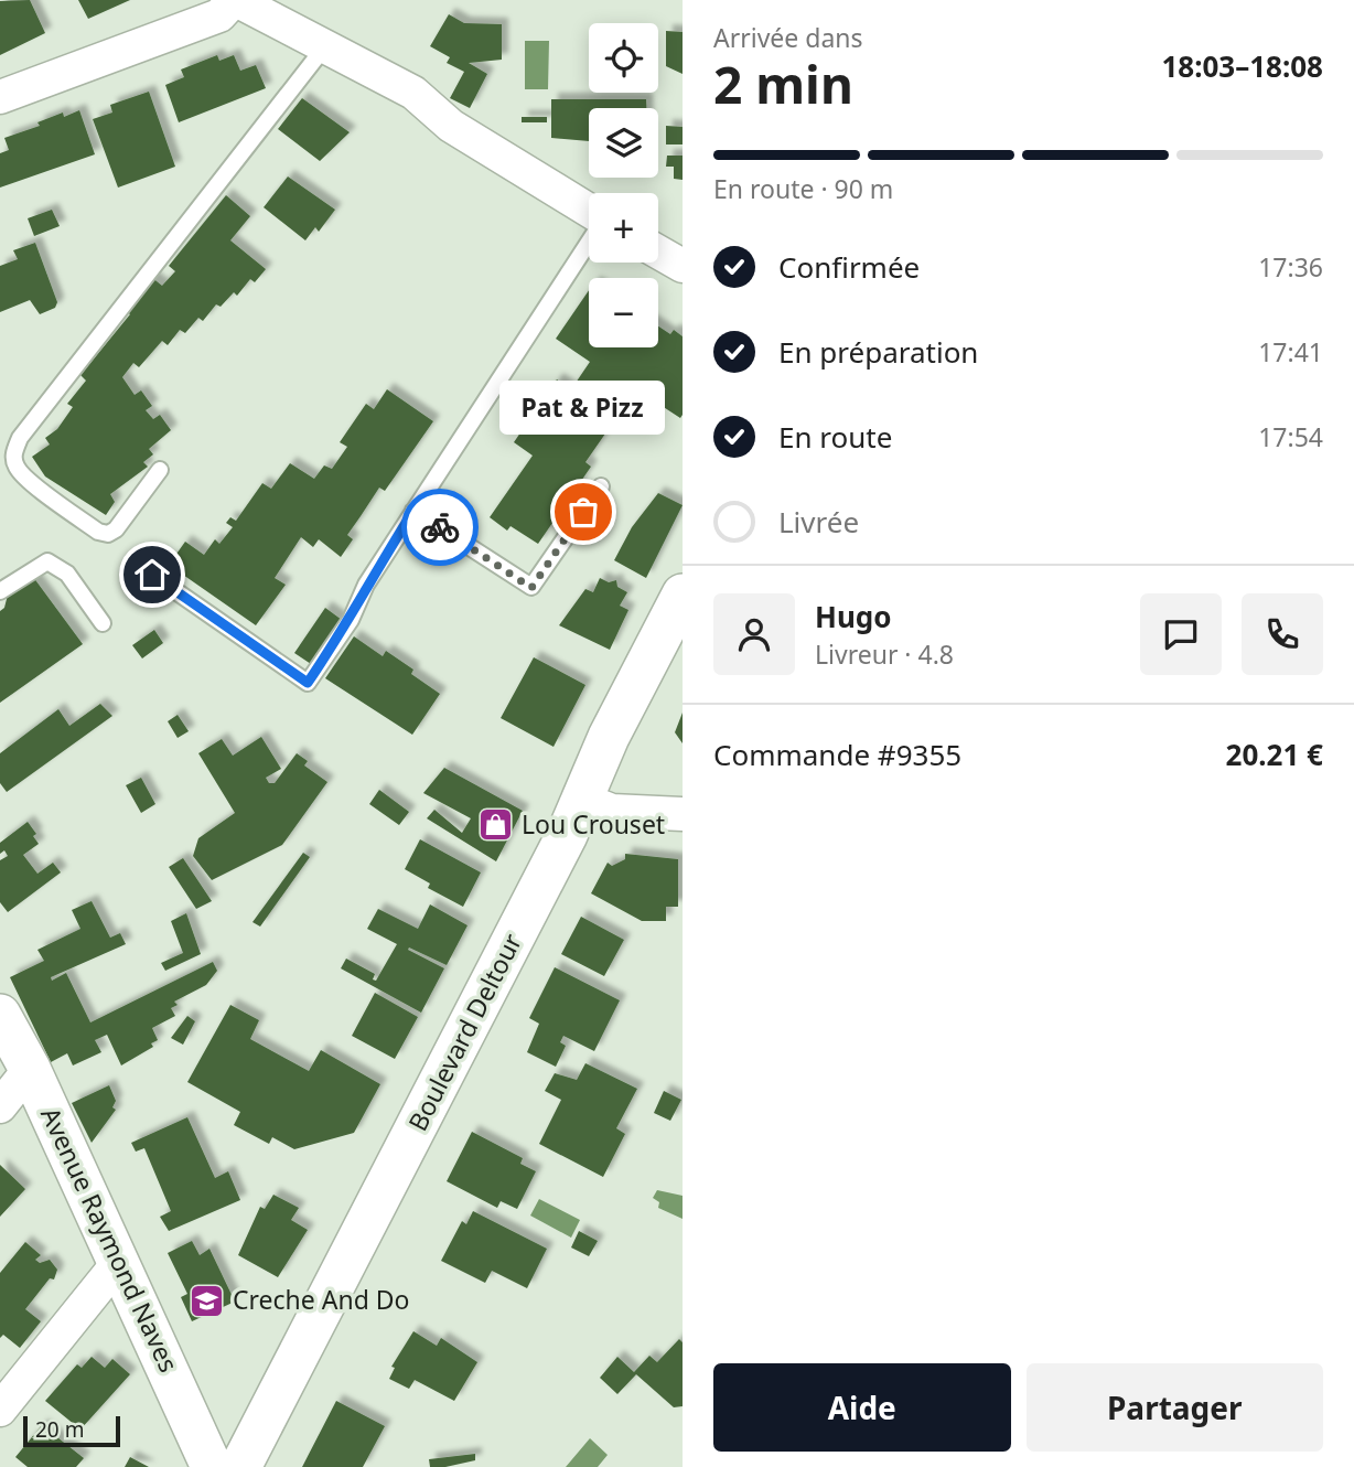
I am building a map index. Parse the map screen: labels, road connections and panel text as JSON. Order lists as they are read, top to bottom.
{
  "streets": {
    "street": ["Boulevard Deltour", "Avenue Raymond Naves"]
  },
  "places": {
    "other": ["Pat & Pizz"],
    "shop": ["Lou Crouset"],
    "school or university": ["Creche And Do"]
  },
  "scale_bar": "20 m",
  "page": {
    "heading": ["2 min", "Arrivée dans", "18:03–18:08"],
    "panel": [
      "Hugo",
      "Livreur · 4.8",
      "Commande #9355",
      "20.21 €"
    ],
    "map_buttons": ["+", "−"],
    "bar": "En route · 90 m",
    "list": [
      ["Confirmée", "17:36"],
      ["En préparation", "17:41"],
      ["En route", "17:54"],
      "Livrée"
    ],
    "bubble": "Pat & Pizz",
    "buttons": ["Aide", "Partager"],
    "scale": "20 m"
  }
}
